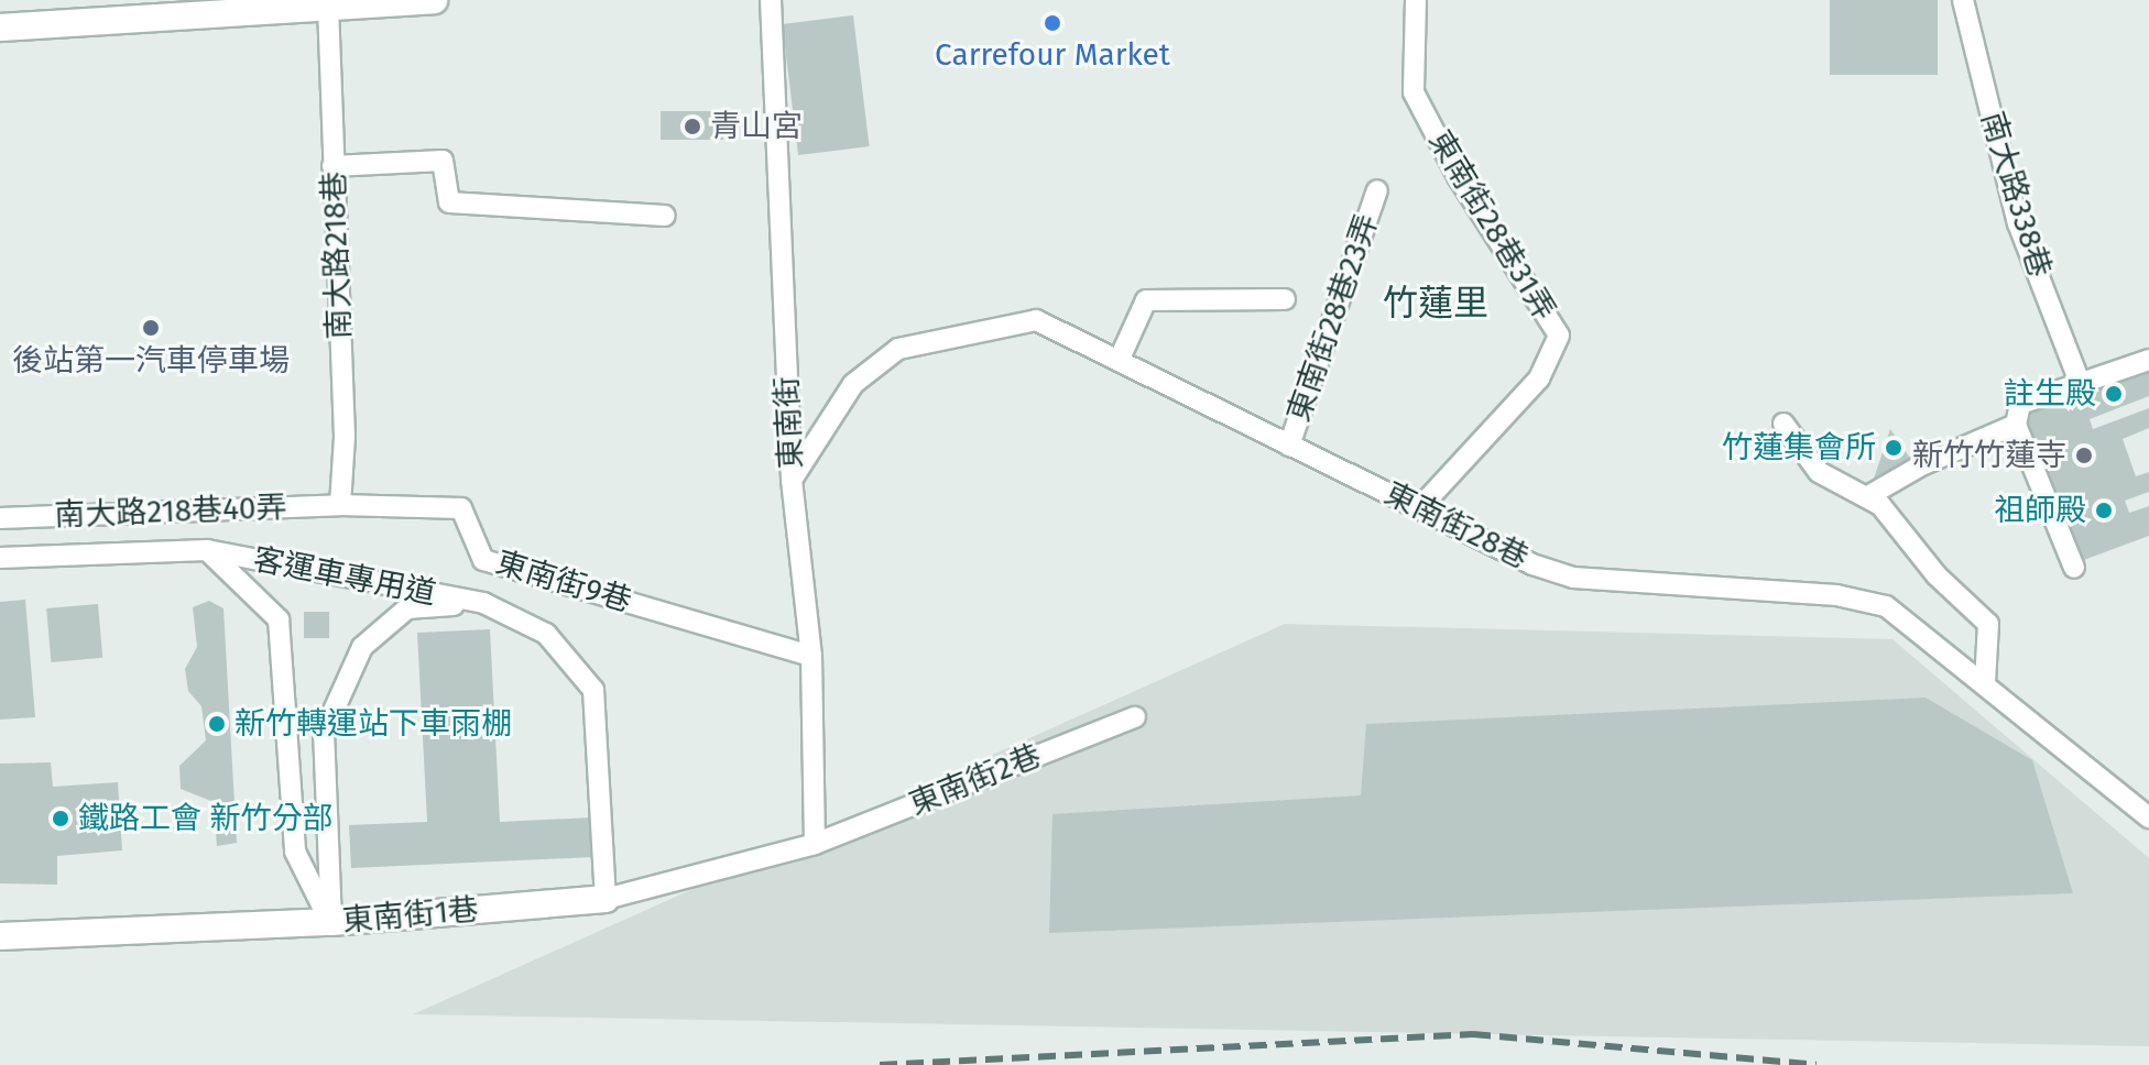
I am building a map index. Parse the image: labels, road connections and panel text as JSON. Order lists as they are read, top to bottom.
{
  "streets": {
    "street": ["東南街1巷"],
    "lane": [
      "南大路338巷",
      "東南街28巷31弄",
      "南大路218巷",
      "東南街28巷23弄",
      "東南街",
      "南大路218巷40弄",
      "東南街28巷",
      "客運車專用道",
      "東南街9巷",
      "東南街2巷"
    ]
  },
  "crossings": [
    ["東南街28巷31弄", "東南街28巷"],
    ["南大路218巷", "南大路218巷40弄"],
    ["南大路218巷", "東南街9巷"],
    ["東南街28巷23弄", "東南街28巷"],
    ["東南街", "東南街28巷"],
    ["東南街", "東南街9巷"],
    ["東南街", "東南街2巷"],
    ["東南街", "東南街1巷"],
    ["南大路218巷40弄", "東南街9巷"],
    ["客運車專用道", "東南街1巷"],
    ["東南街2巷", "東南街1巷"]
  ],
  "districts": ["竹蓮里"],
  "places": [
    "Carrefour Market",
    "青山宮",
    "後站第一汽車停車場",
    "註生殿",
    "竹蓮集會所",
    "新竹竹蓮寺",
    "祖師殿",
    "新竹轉運站下車雨棚",
    "鐵路工會 新竹分部"
  ]
}
